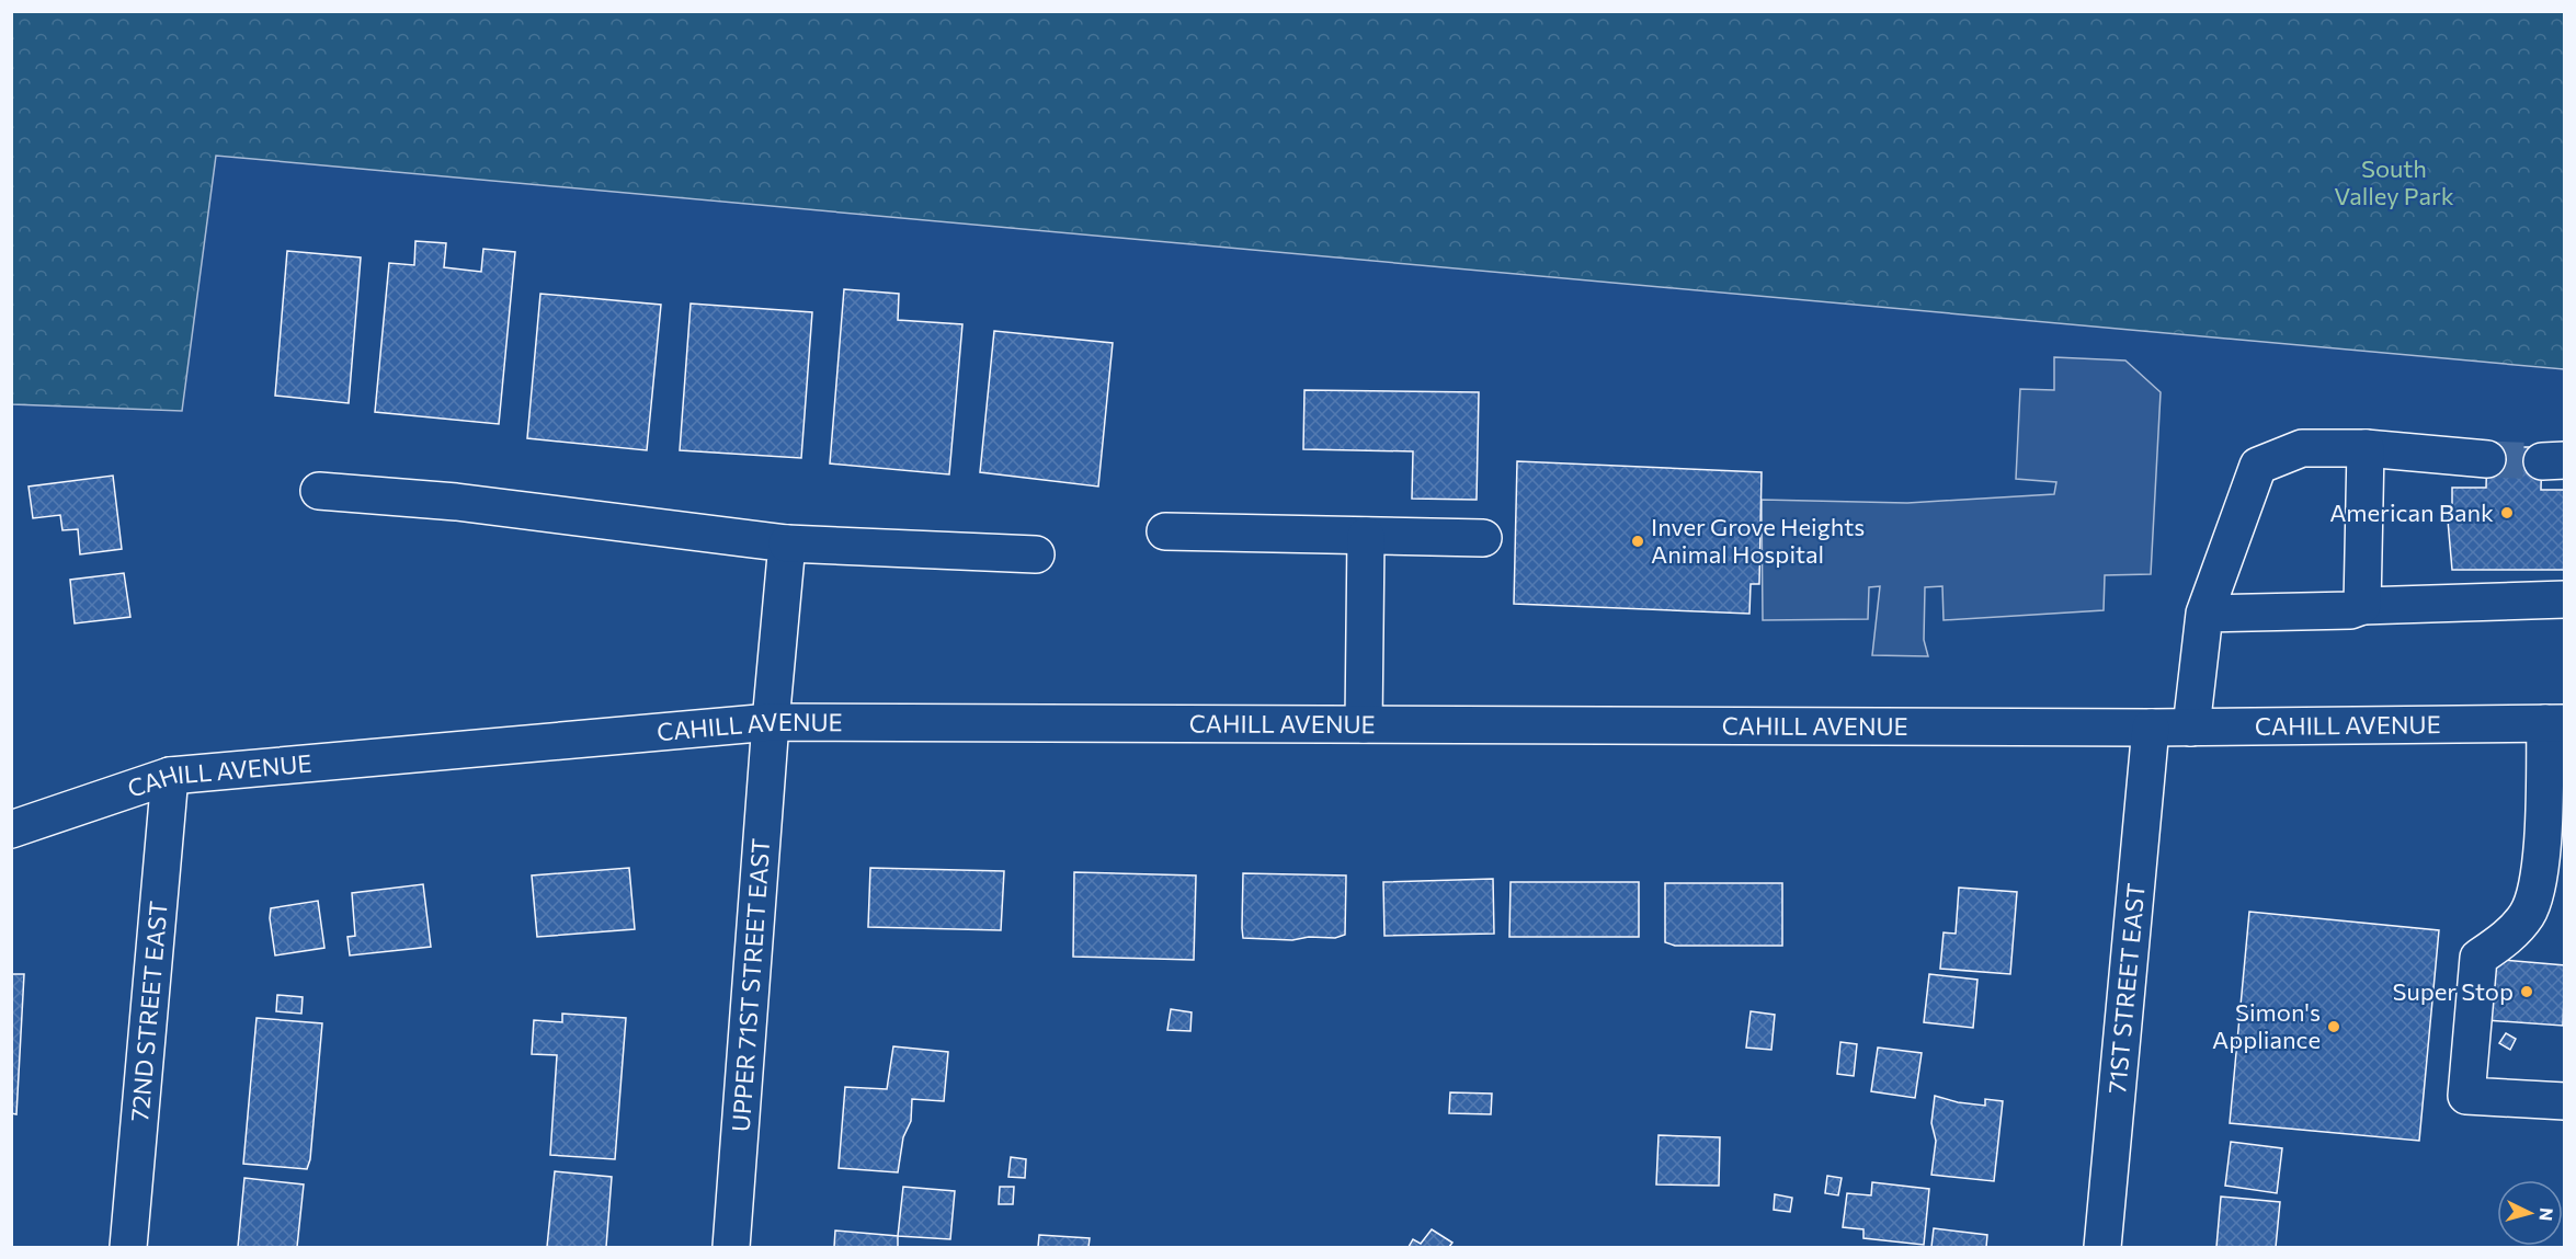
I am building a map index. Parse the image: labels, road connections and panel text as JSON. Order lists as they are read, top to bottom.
{
  "streets": {
    "street": [
      "CAHILL AVENUE",
      "UPPER 71ST STREET EAST",
      "71ST STREET EAST",
      "72ND STREET EAST"
    ]
  },
  "crossings": [
    ["CAHILL AVENUE", "UPPER 71ST STREET EAST"],
    ["CAHILL AVENUE", "71ST STREET EAST"],
    ["CAHILL AVENUE", "72ND STREET EAST"]
  ],
  "parks": ["South Valley Park"],
  "places": [
    "American Bank",
    "Inver Grove Heights Animal Hospital",
    "Super Stop",
    "Simon's Appliance"
  ],
  "north": "right"
}
